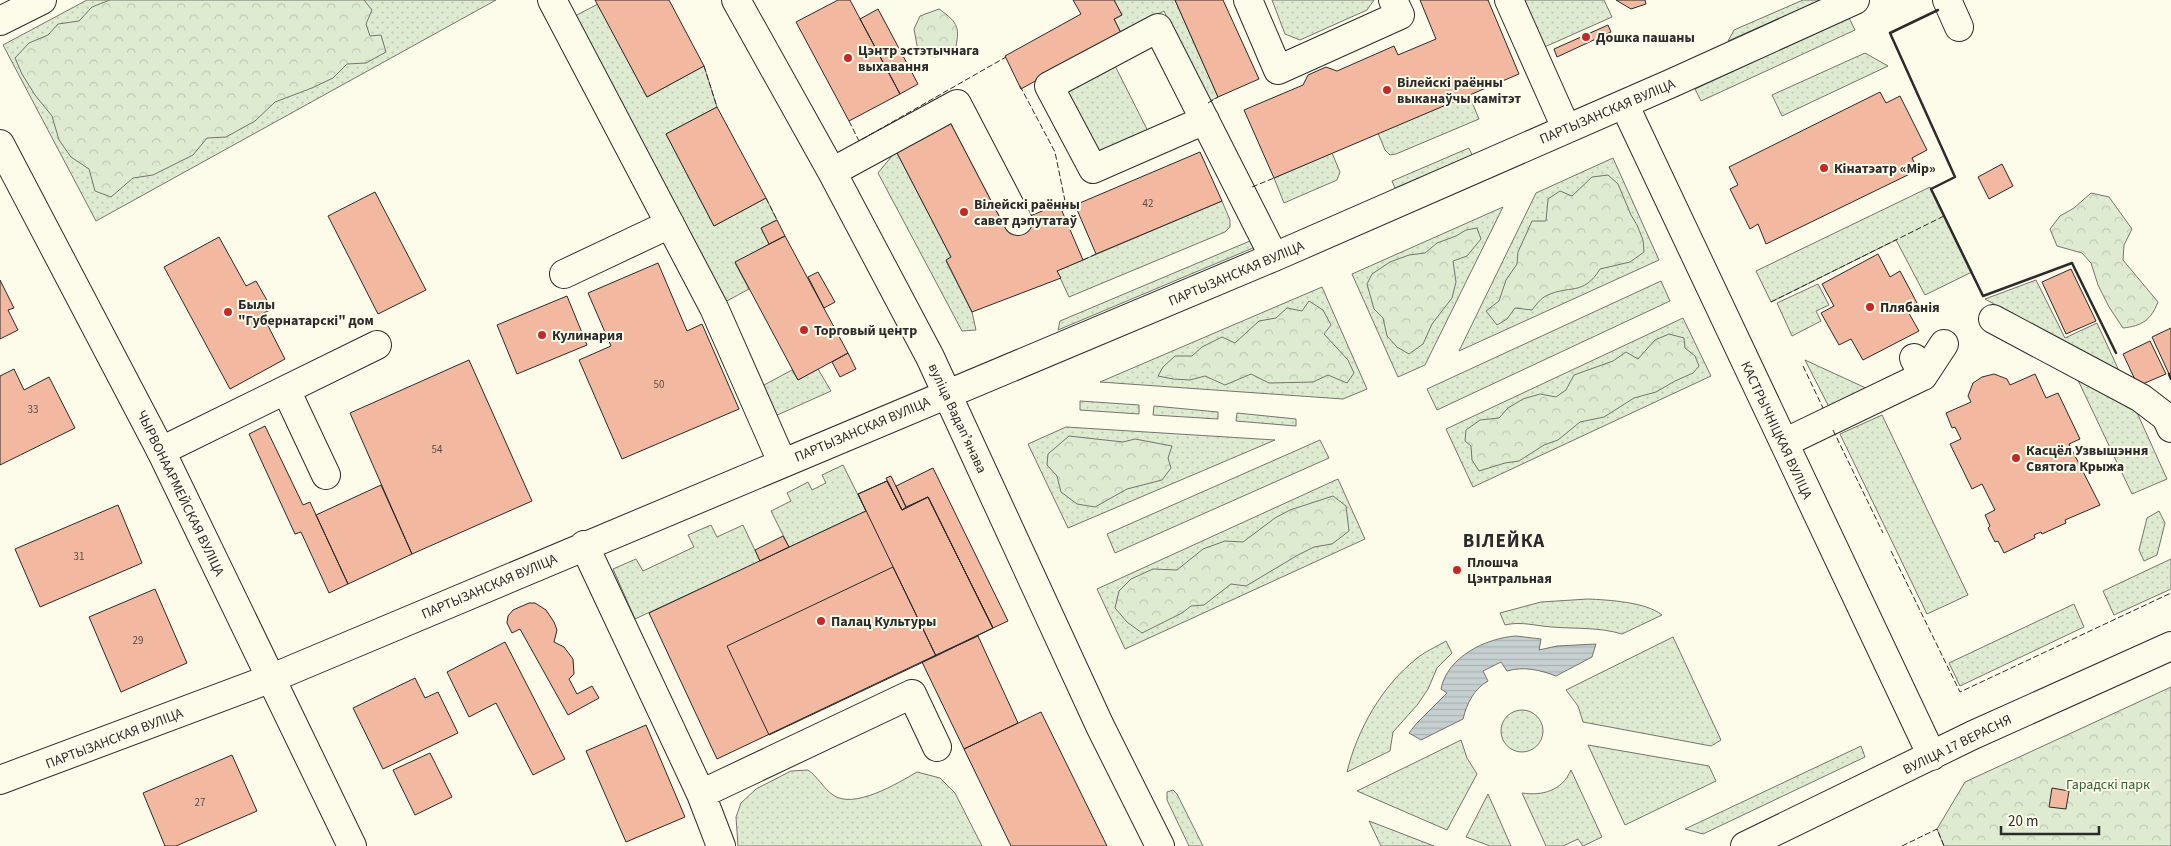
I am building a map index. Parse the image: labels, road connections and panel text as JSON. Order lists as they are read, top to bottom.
{
  "streets": {
    "street": [
      "ПАРТЫЗАНСКАЯ ВУЛІЦА",
      "вуліца Вадапʼянава",
      "КАСТРЫЧНІЦКАЯ ВУЛІЦА",
      "ЧЫРВОНААРМЕЙСКАЯ ВУЛІЦА",
      "ВУЛІЦА 17 ВЕРАСНЯ"
    ]
  },
  "crossings": [
    ["ПАРТЫЗАНСКАЯ ВУЛІЦА", "вуліца Вадапʼянава"],
    ["ПАРТЫЗАНСКАЯ ВУЛІЦА", "КАСТРЫЧНІЦКАЯ ВУЛІЦА"],
    ["ПАРТЫЗАНСКАЯ ВУЛІЦА", "ЧЫРВОНААРМЕЙСКАЯ ВУЛІЦА"],
    ["КАСТРЫЧНІЦКАЯ ВУЛІЦА", "ВУЛІЦА 17 ВЕРАСНЯ"]
  ],
  "districts": ["ВІЛЕЙКА"],
  "parks": ["Гарадскі парк"],
  "places": [
    "Дошка пашаны",
    "Цэнтр эстэтычнага выхавання",
    "Вілейскі раённы выканаўчы камітэт",
    "Кінатэатр «Мір»",
    "Вілейскі раённы савет дэпутатаў",
    "Плябанія",
    "Былы \"Губернатарскі\" дом",
    "Торговый центр",
    "Кулинария",
    "Касцёл Узвышэння Святога Крыжа",
    "Плошча Цэнтральная",
    "Палац Культуры"
  ],
  "house_numbers": [
    "42",
    "50",
    "33",
    "54",
    "31",
    "29",
    "27"
  ],
  "scale_bar": "20 m"
}
